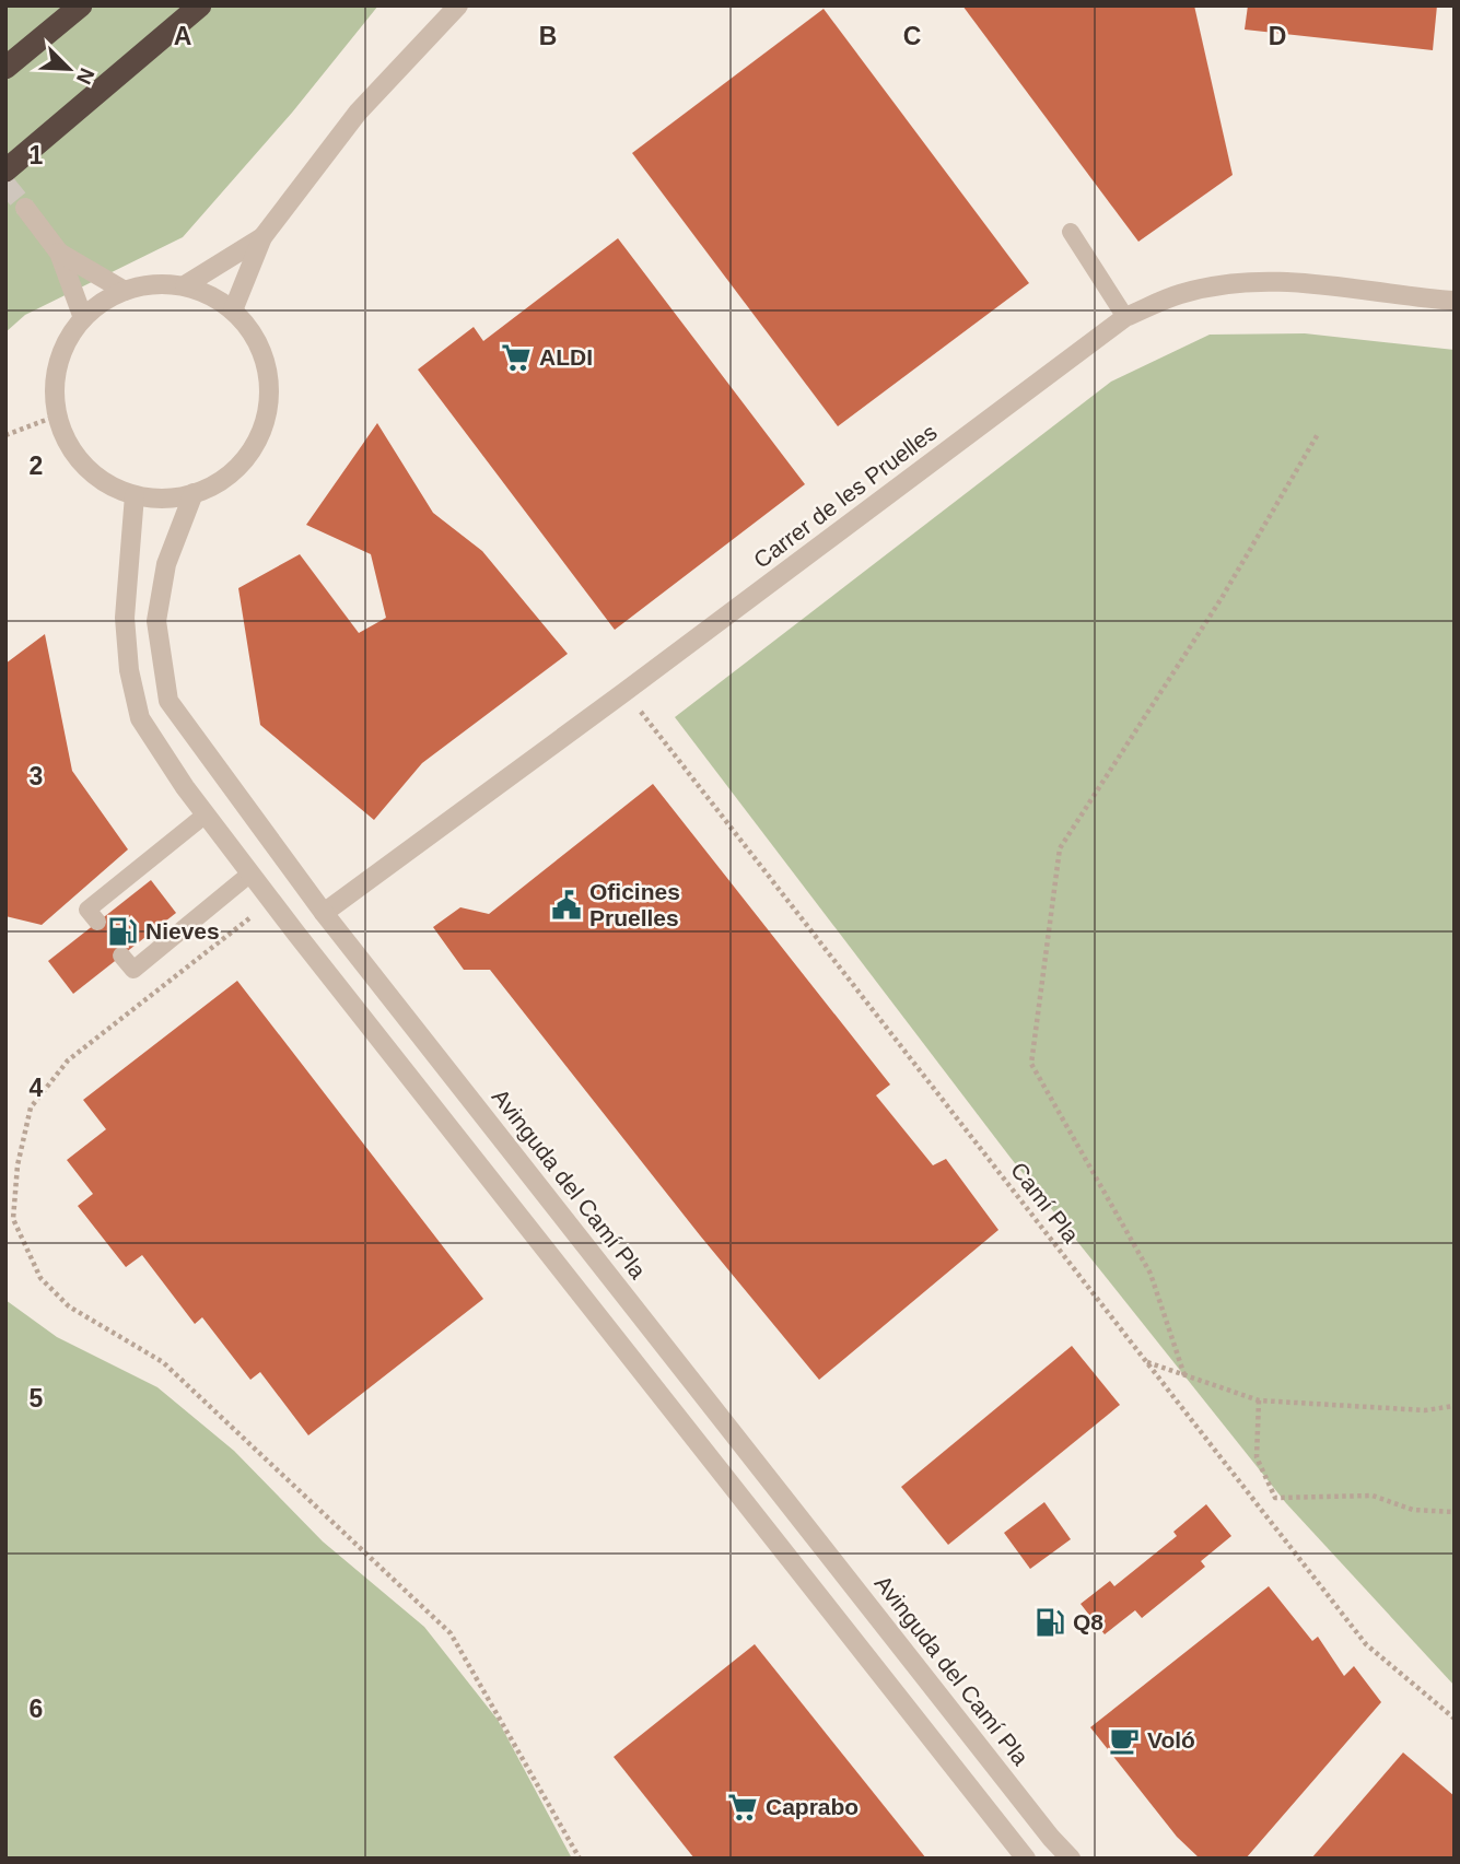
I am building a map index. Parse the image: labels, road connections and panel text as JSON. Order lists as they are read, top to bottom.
{
  "streets": {
    "street": ["Carrer de les Pruelles", "Avinguda del Camí Pla"],
    "path": ["Camí Pla"]
  },
  "crossings": [
    ["Carrer de les Pruelles", "Avinguda del Camí Pla"],
    ["Carrer de les Pruelles", "Camí Pla"]
  ],
  "places": {
    "supermarket": ["ALDI", "Caprabo"],
    "public building": ["Oficines Pruelles"],
    "fuel station": ["Nieves", "Q8"],
    "cafe": ["Voló"]
  },
  "north": "bottom right",
  "grid": {
    "columns": [
      "A",
      "B",
      "C",
      "D"
    ],
    "rows": [
      "1",
      "2",
      "3",
      "4",
      "5",
      "6"
    ]
  }
}
